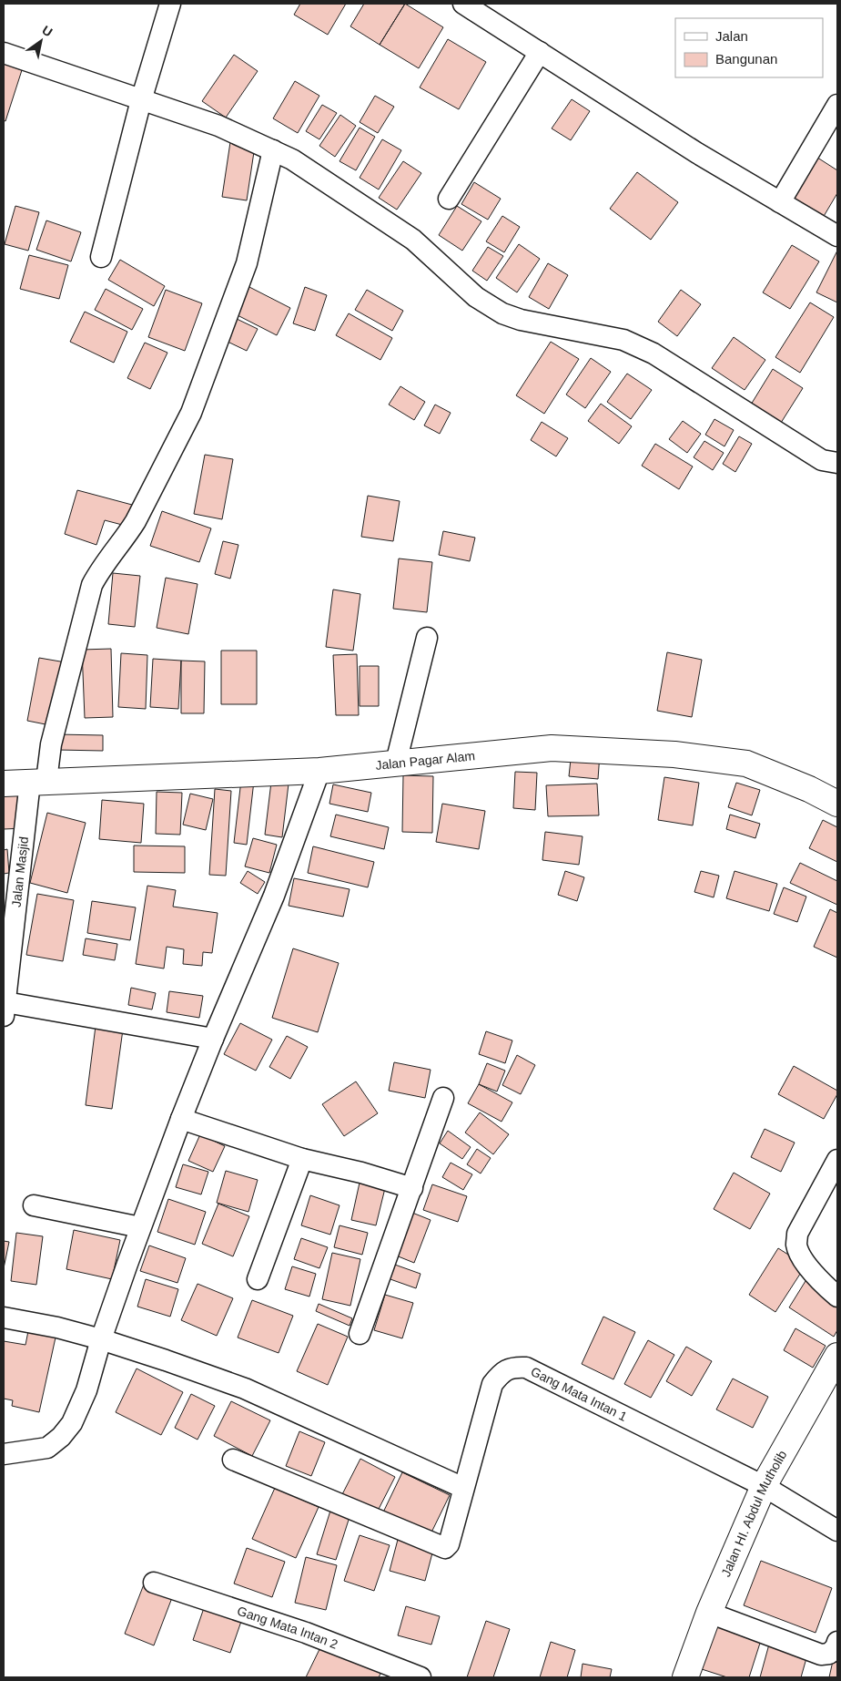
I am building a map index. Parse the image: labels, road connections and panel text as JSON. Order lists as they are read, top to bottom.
{
  "streets": {
    "street": [
      "Jalan Pagar Alam",
      "Jalan Masjid",
      "Gang Mata Intan 1",
      "Jalan HI. Abdul Mutholib",
      "Gang Mata Intan 2"
    ]
  },
  "crossings": [
    ["Jalan Pagar Alam", "Jalan Masjid"],
    ["Gang Mata Intan 1", "Jalan HI. Abdul Mutholib"]
  ],
  "legend": ["Jalan", "Bangunan"],
  "north": "top right"
}
